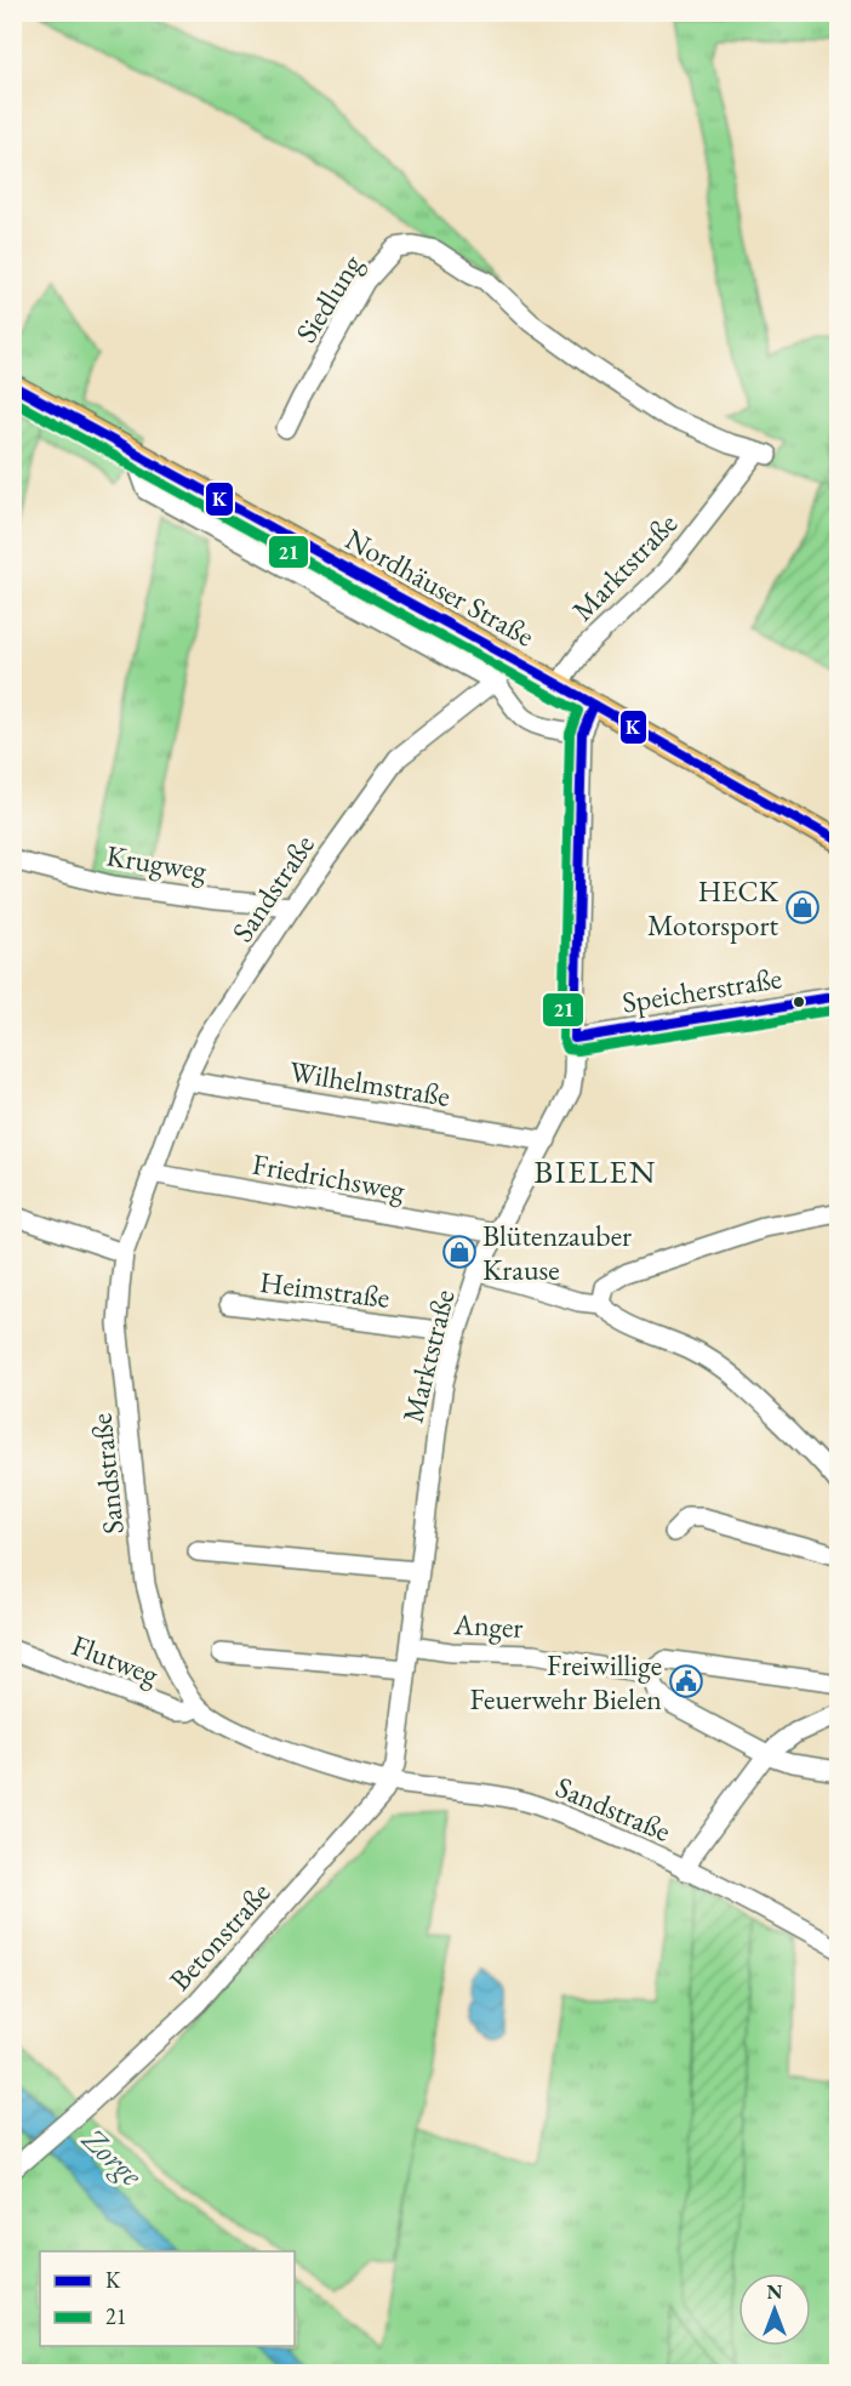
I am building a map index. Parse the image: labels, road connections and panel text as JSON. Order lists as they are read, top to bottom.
{
  "streets": {
    "main road": ["Nordhäuser Straße"],
    "street": [
      "Siedlung",
      "Marktstraße",
      "Krugweg",
      "Sandstraße",
      "Speicherstraße",
      "Wilhelmstraße",
      "Friedrichsweg",
      "Heimstraße",
      "Anger",
      "Flutweg",
      "Betonstraße"
    ]
  },
  "crossings": [
    ["Siedlung", "Marktstraße"],
    ["Marktstraße", "Nordhäuser Straße"],
    ["Marktstraße", "Sandstraße"],
    ["Marktstraße", "Speicherstraße"],
    ["Marktstraße", "Wilhelmstraße"],
    ["Marktstraße", "Friedrichsweg"],
    ["Marktstraße", "Heimstraße"],
    ["Marktstraße", "Anger"],
    ["Marktstraße", "Betonstraße"],
    ["Nordhäuser Straße", "Sandstraße"],
    ["Krugweg", "Sandstraße"],
    ["Sandstraße", "Wilhelmstraße"],
    ["Sandstraße", "Friedrichsweg"],
    ["Sandstraße", "Flutweg"],
    ["Sandstraße", "Betonstraße"]
  ],
  "districts": ["BIELEN"],
  "water": ["Zorge"],
  "places": {
    "shop": ["HECK Motorsport", "Blütenzauber Krause"],
    "public building": ["Freiwillige Feuerwehr Bielen"]
  },
  "lines": ["transit line K", "transit line 21"],
  "legend": ["K", "21"],
  "north": "top"
}
